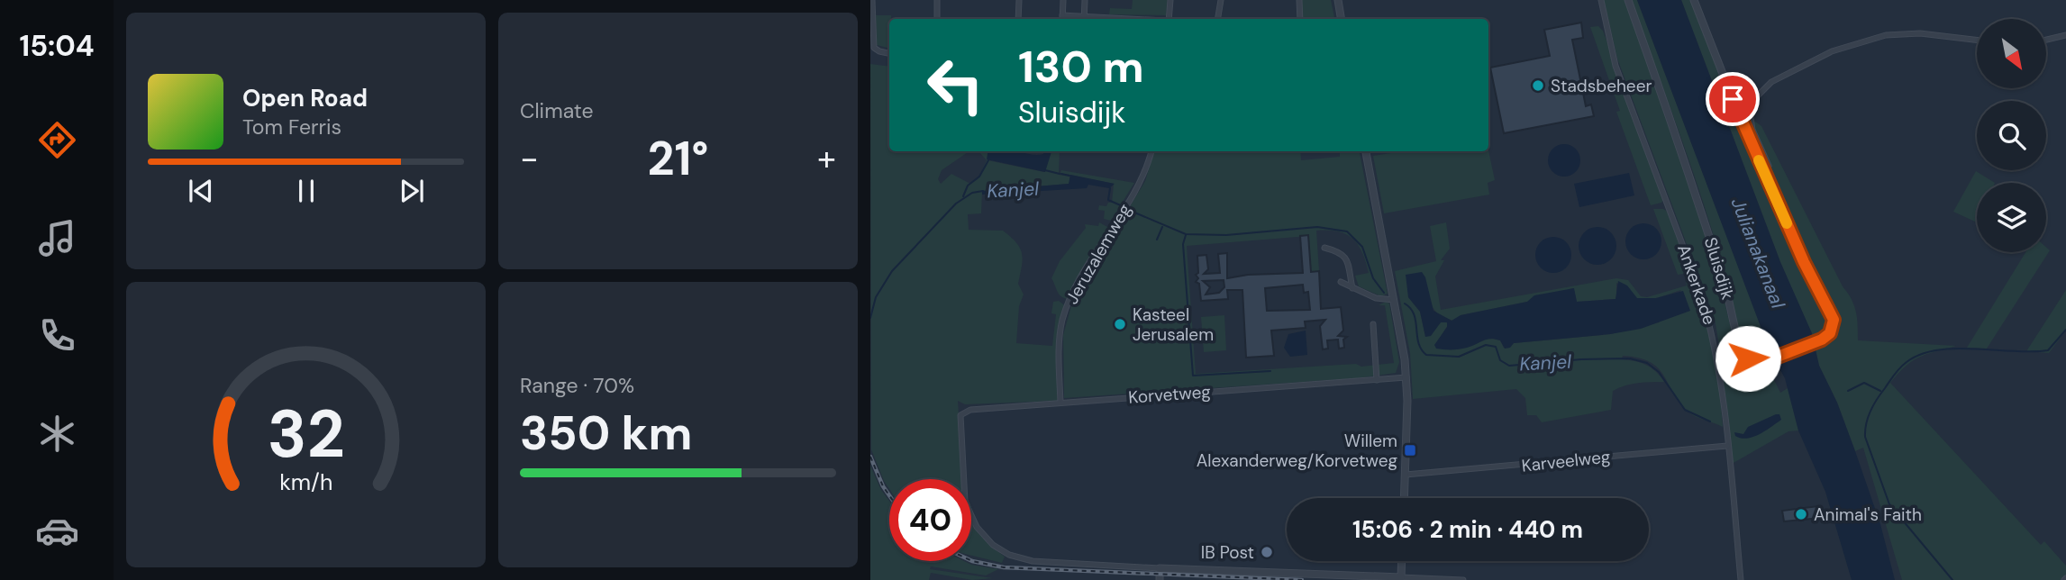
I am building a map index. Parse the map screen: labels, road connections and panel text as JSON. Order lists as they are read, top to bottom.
{
  "streets": {
    "street": [
      "Jeruzalemweg",
      "Sluisdijk",
      "Ankerkade",
      "Korvetweg",
      "Karveelweg"
    ]
  },
  "crossings": [
    ["Jeruzalemweg", "Korvetweg"],
    ["Ankerkade", "Karveelweg"]
  ],
  "water": ["Kanjel", "Julianakanaal"],
  "places": {
    "other": [
      "Stadsbeheer",
      "Kasteel Jerusalem",
      "Animal's Faith",
      "IB Post"
    ],
    "transit": ["Willem Alexanderweg/Korvetweg"]
  },
  "north": "bottom right",
  "page": {
    "tabs": "15:04",
    "tile": [
      "Climate",
      ["Range · 70%", "350 km"]
    ],
    "turn": ["130 m", "Sluisdijk"],
    "song": ["Open Road", "Tom Ferris"],
    "heat": ["−", "21°", "+"],
    "limit": "40",
    "trip": "15:06 · 2 min · 440 m",
    "gauge": ["32", "km/h"]
  }
}
